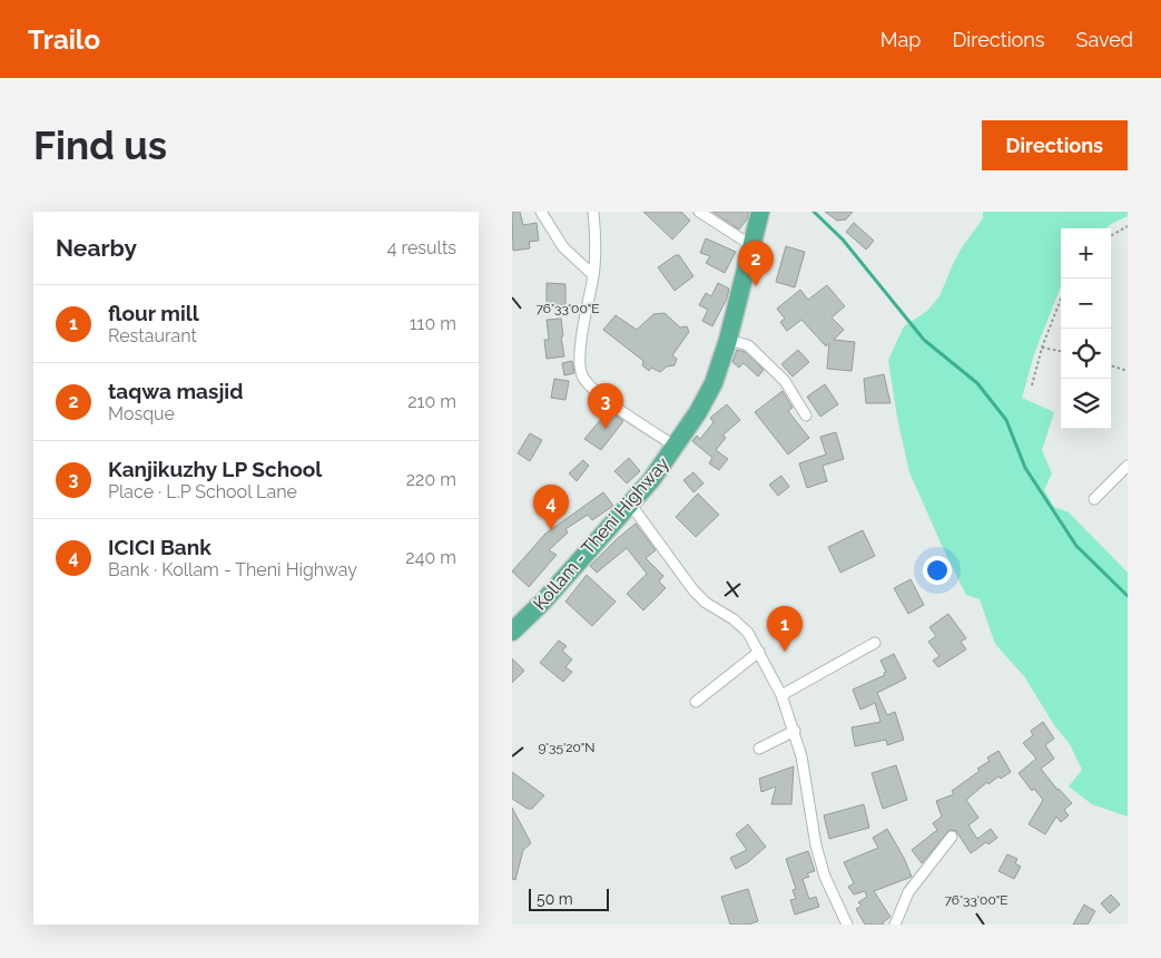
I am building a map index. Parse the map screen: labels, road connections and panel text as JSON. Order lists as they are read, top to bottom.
{
  "streets": {
    "highway": ["Kollam - Theni Highway"]
  },
  "scale_bar": "50 m",
  "page": {
    "header": "Trailo",
    "nav": ["Map", "Directions", "Saved"],
    "buttons": "Directions",
    "title": "Find us",
    "heading": ["Nearby", "4 results"],
    "map_buttons": ["+", "−"],
    "pins": [
      "2",
      "3",
      "4",
      "1"
    ],
    "list": [
      {
        "mark": "1",
        "name": "flour mill",
        "note": "Restaurant",
        "value": "110 m"
      },
      {
        "mark": "2",
        "name": "taqwa masjid",
        "note": "Mosque",
        "value": "210 m"
      },
      {
        "mark": "3",
        "name": "Kanjikuzhy LP School",
        "note": "Place · L.P School Lane",
        "value": "220 m"
      },
      {
        "mark": "4",
        "name": "ICICI Bank",
        "note": "Bank · Kollam - Theni Highway",
        "value": "240 m"
      }
    ],
    "scale": "50 m"
  },
  "coordinates": ["76°33'00\"E", "9°35'20\"N"]
}
